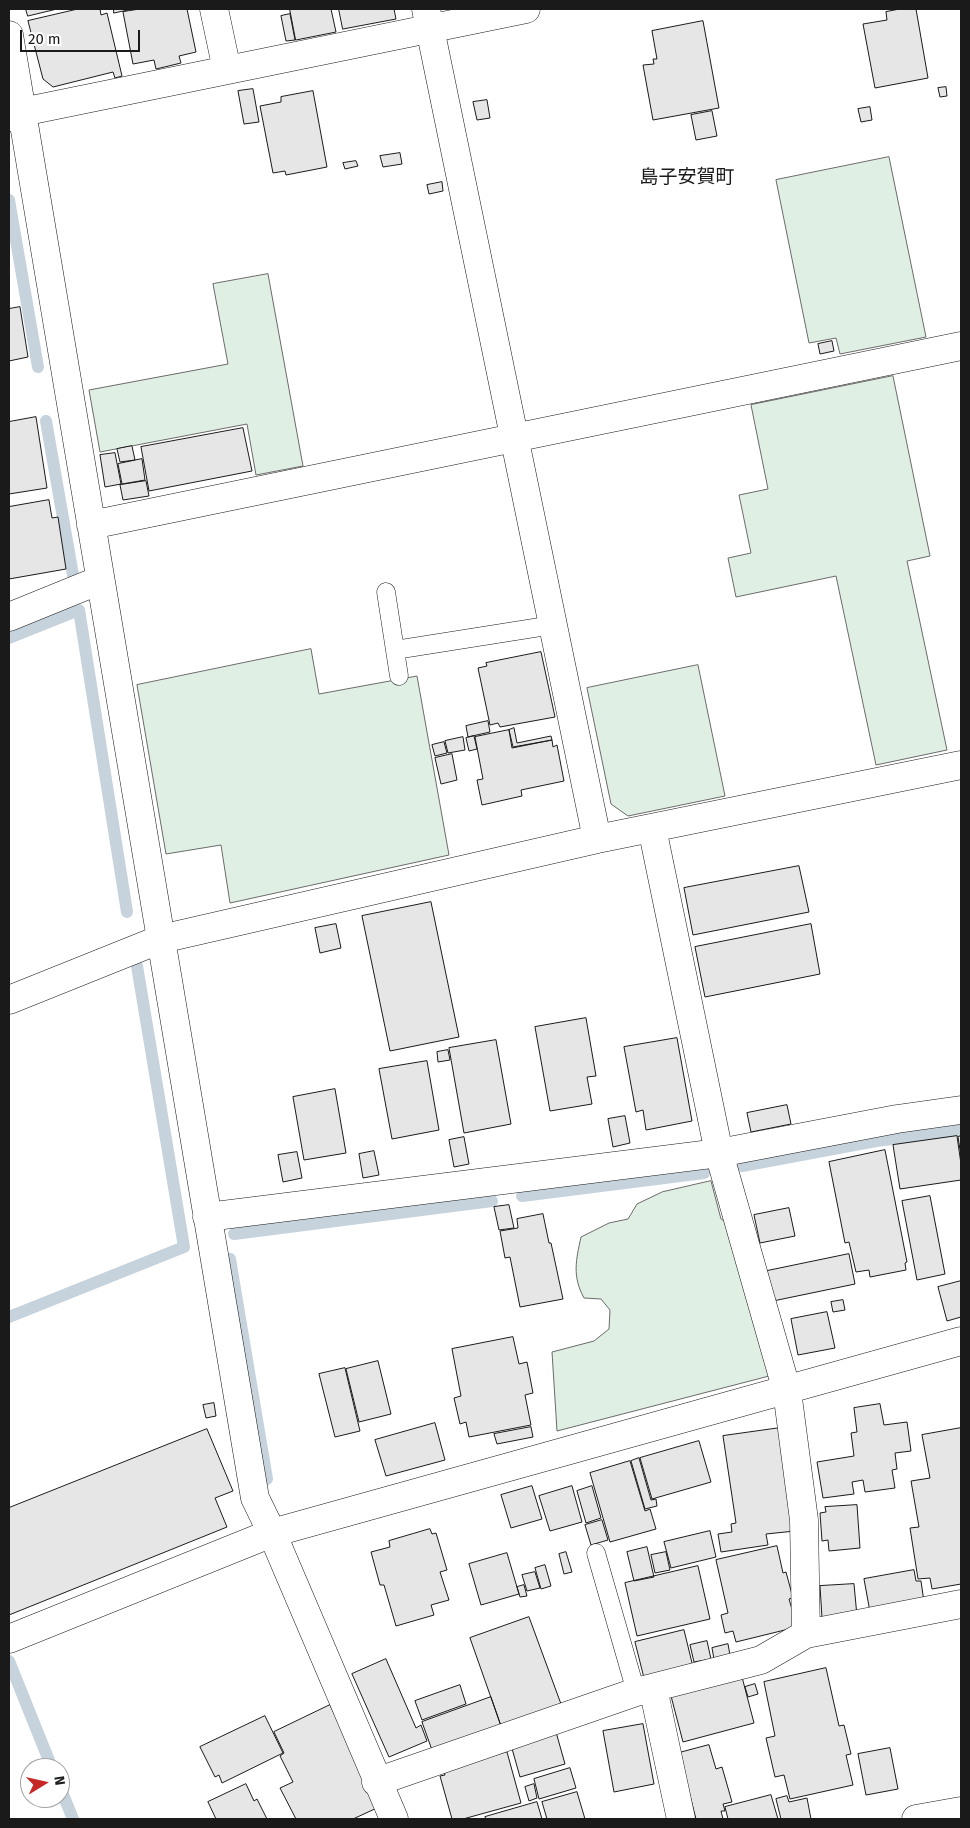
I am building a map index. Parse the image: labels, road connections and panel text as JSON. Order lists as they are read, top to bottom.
{
  "districts": ["島子安賀町"],
  "scale_bar": "20 m",
  "north": "right"
}
